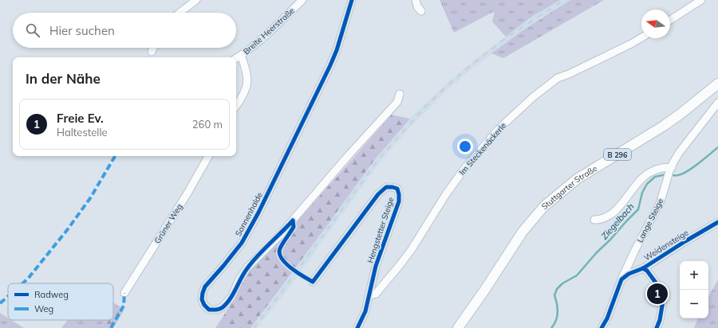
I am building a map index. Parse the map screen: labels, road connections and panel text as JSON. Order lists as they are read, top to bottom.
{
  "streets": {
    "main road": ["B 296", "Stuttgarter Straße"],
    "street": [
      "Breite Heerstraße",
      "Im Steckenäckerle",
      "Sonnenhalde",
      "Lange Steige",
      "Grüner Weg",
      "Hengstetter Steige",
      "Weidensteige"
    ]
  },
  "crossings": [
    ["Im Steckenäckerle", "Hengstetter Steige"],
    ["Lange Steige", "Weidensteige"]
  ],
  "water": ["Ziegelbach"],
  "legend": ["Radweg", "Weg"],
  "north": "left",
  "page": {
    "search": "Hier suchen",
    "heading": "In der Nähe",
    "list": [
      {
        "mark": "1",
        "name": "Freie Ev.",
        "note": "Haltestelle",
        "value": "260 m"
      }
    ],
    "map_buttons": ["+", "−"],
    "pins": "1"
  }
}
